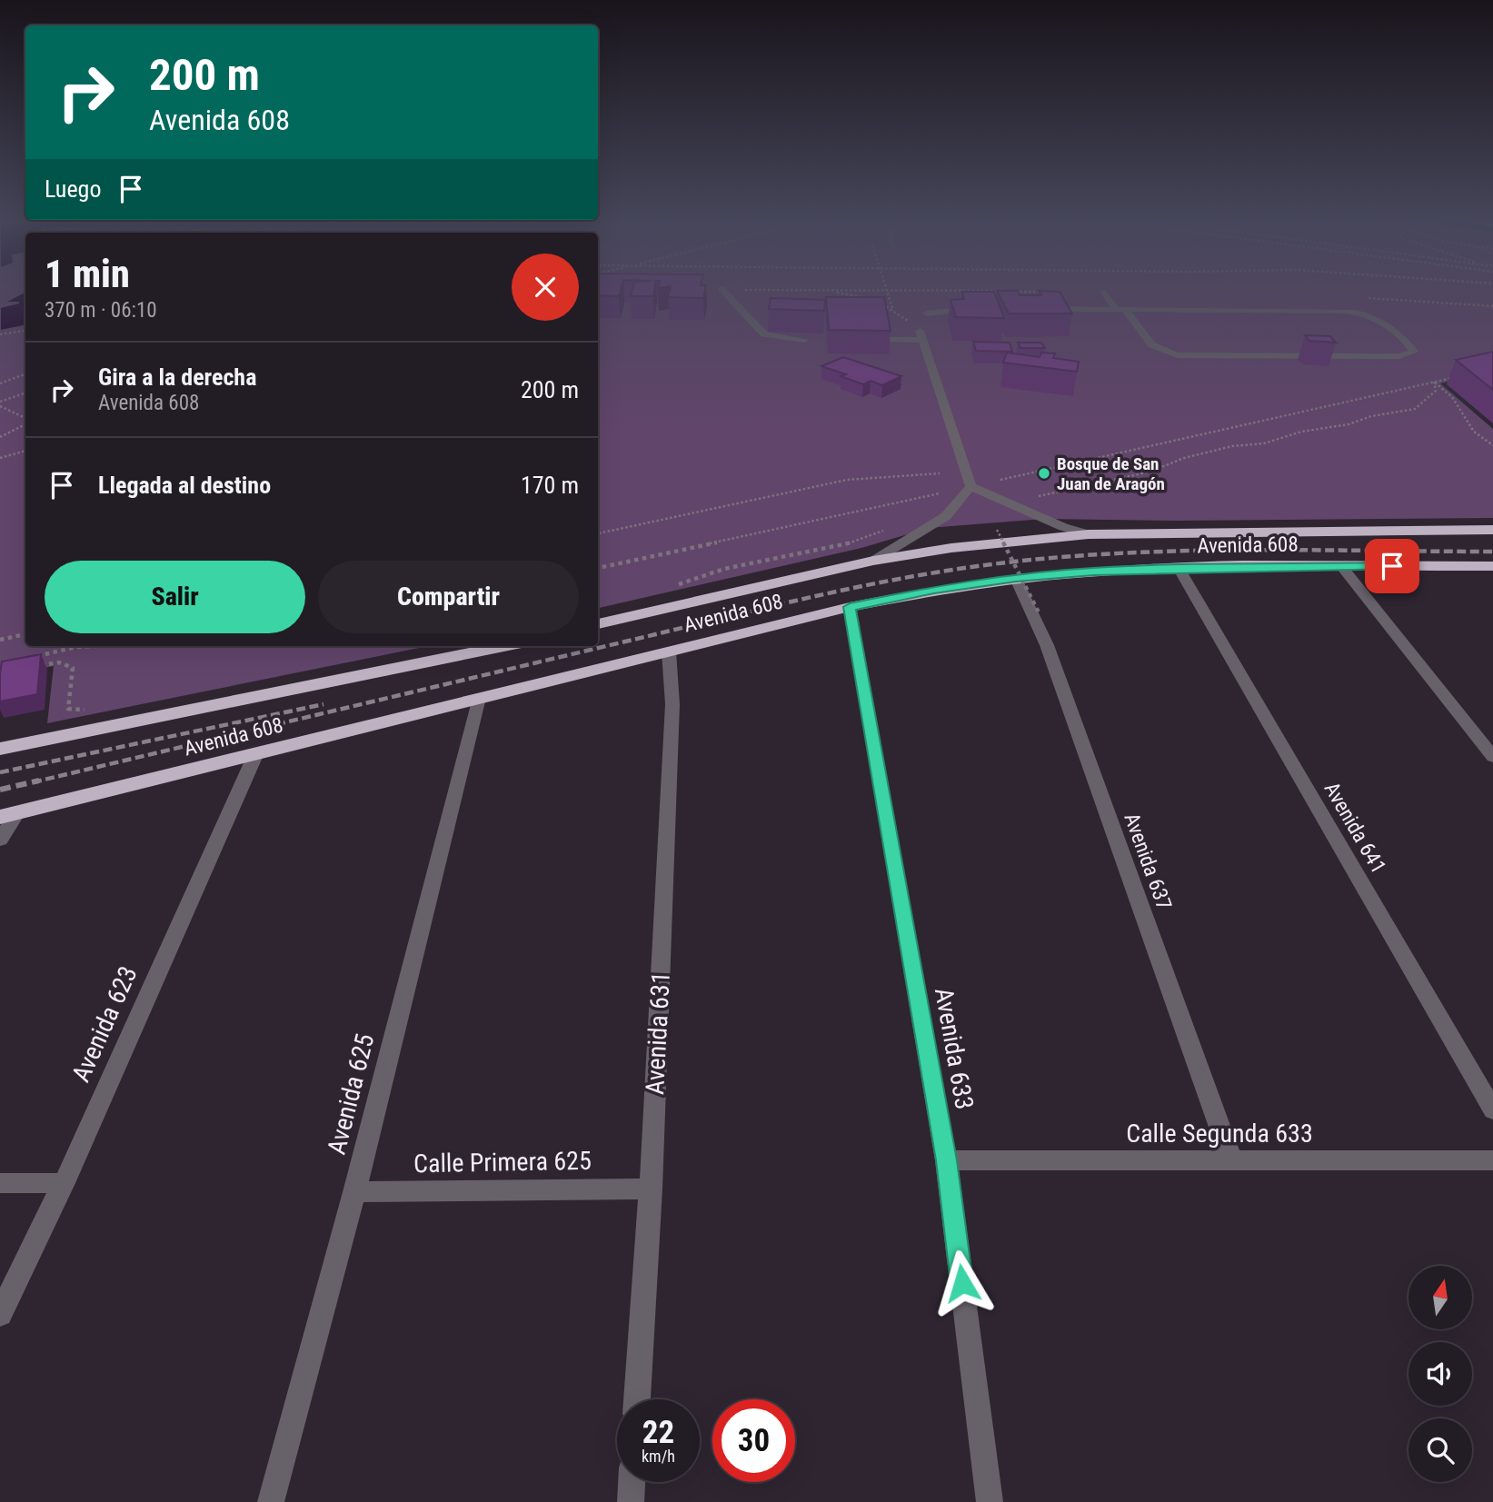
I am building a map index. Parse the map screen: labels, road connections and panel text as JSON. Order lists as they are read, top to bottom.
{
  "streets": {
    "highway": ["Avenida 608"],
    "street": [
      "Avenida 641",
      "Avenida 637",
      "Avenida 623",
      "Avenida 631",
      "Avenida 633",
      "Avenida 625",
      "Calle Segunda 633",
      "Calle Primera 625"
    ]
  },
  "crossings": [
    ["Avenida 608", "Avenida 641"],
    ["Avenida 608", "Avenida 637"],
    ["Avenida 608", "Avenida 623"],
    ["Avenida 608", "Avenida 631"],
    ["Avenida 608", "Avenida 633"],
    ["Avenida 608", "Avenida 625"],
    ["Avenida 637", "Calle Segunda 633"],
    ["Avenida 631", "Calle Primera 625"],
    ["Avenida 633", "Calle Segunda 633"],
    ["Avenida 625", "Calle Primera 625"]
  ],
  "places": ["Bosque de San Juan de Aragón"],
  "north": "top",
  "page": {
    "turn": ["200 m", "Avenida 608"],
    "then": "Luego",
    "heading": ["1 min", "370 m · 06:10"],
    "list": [
      {
        "name": "Gira a la derecha",
        "note": "Avenida 608",
        "value": "200 m"
      },
      {
        "name": "Llegada al destino",
        "value": "170 m"
      }
    ],
    "buttons": ["Salir", "Compartir"],
    "speed": "22 km/h",
    "limit": "30"
  }
}
